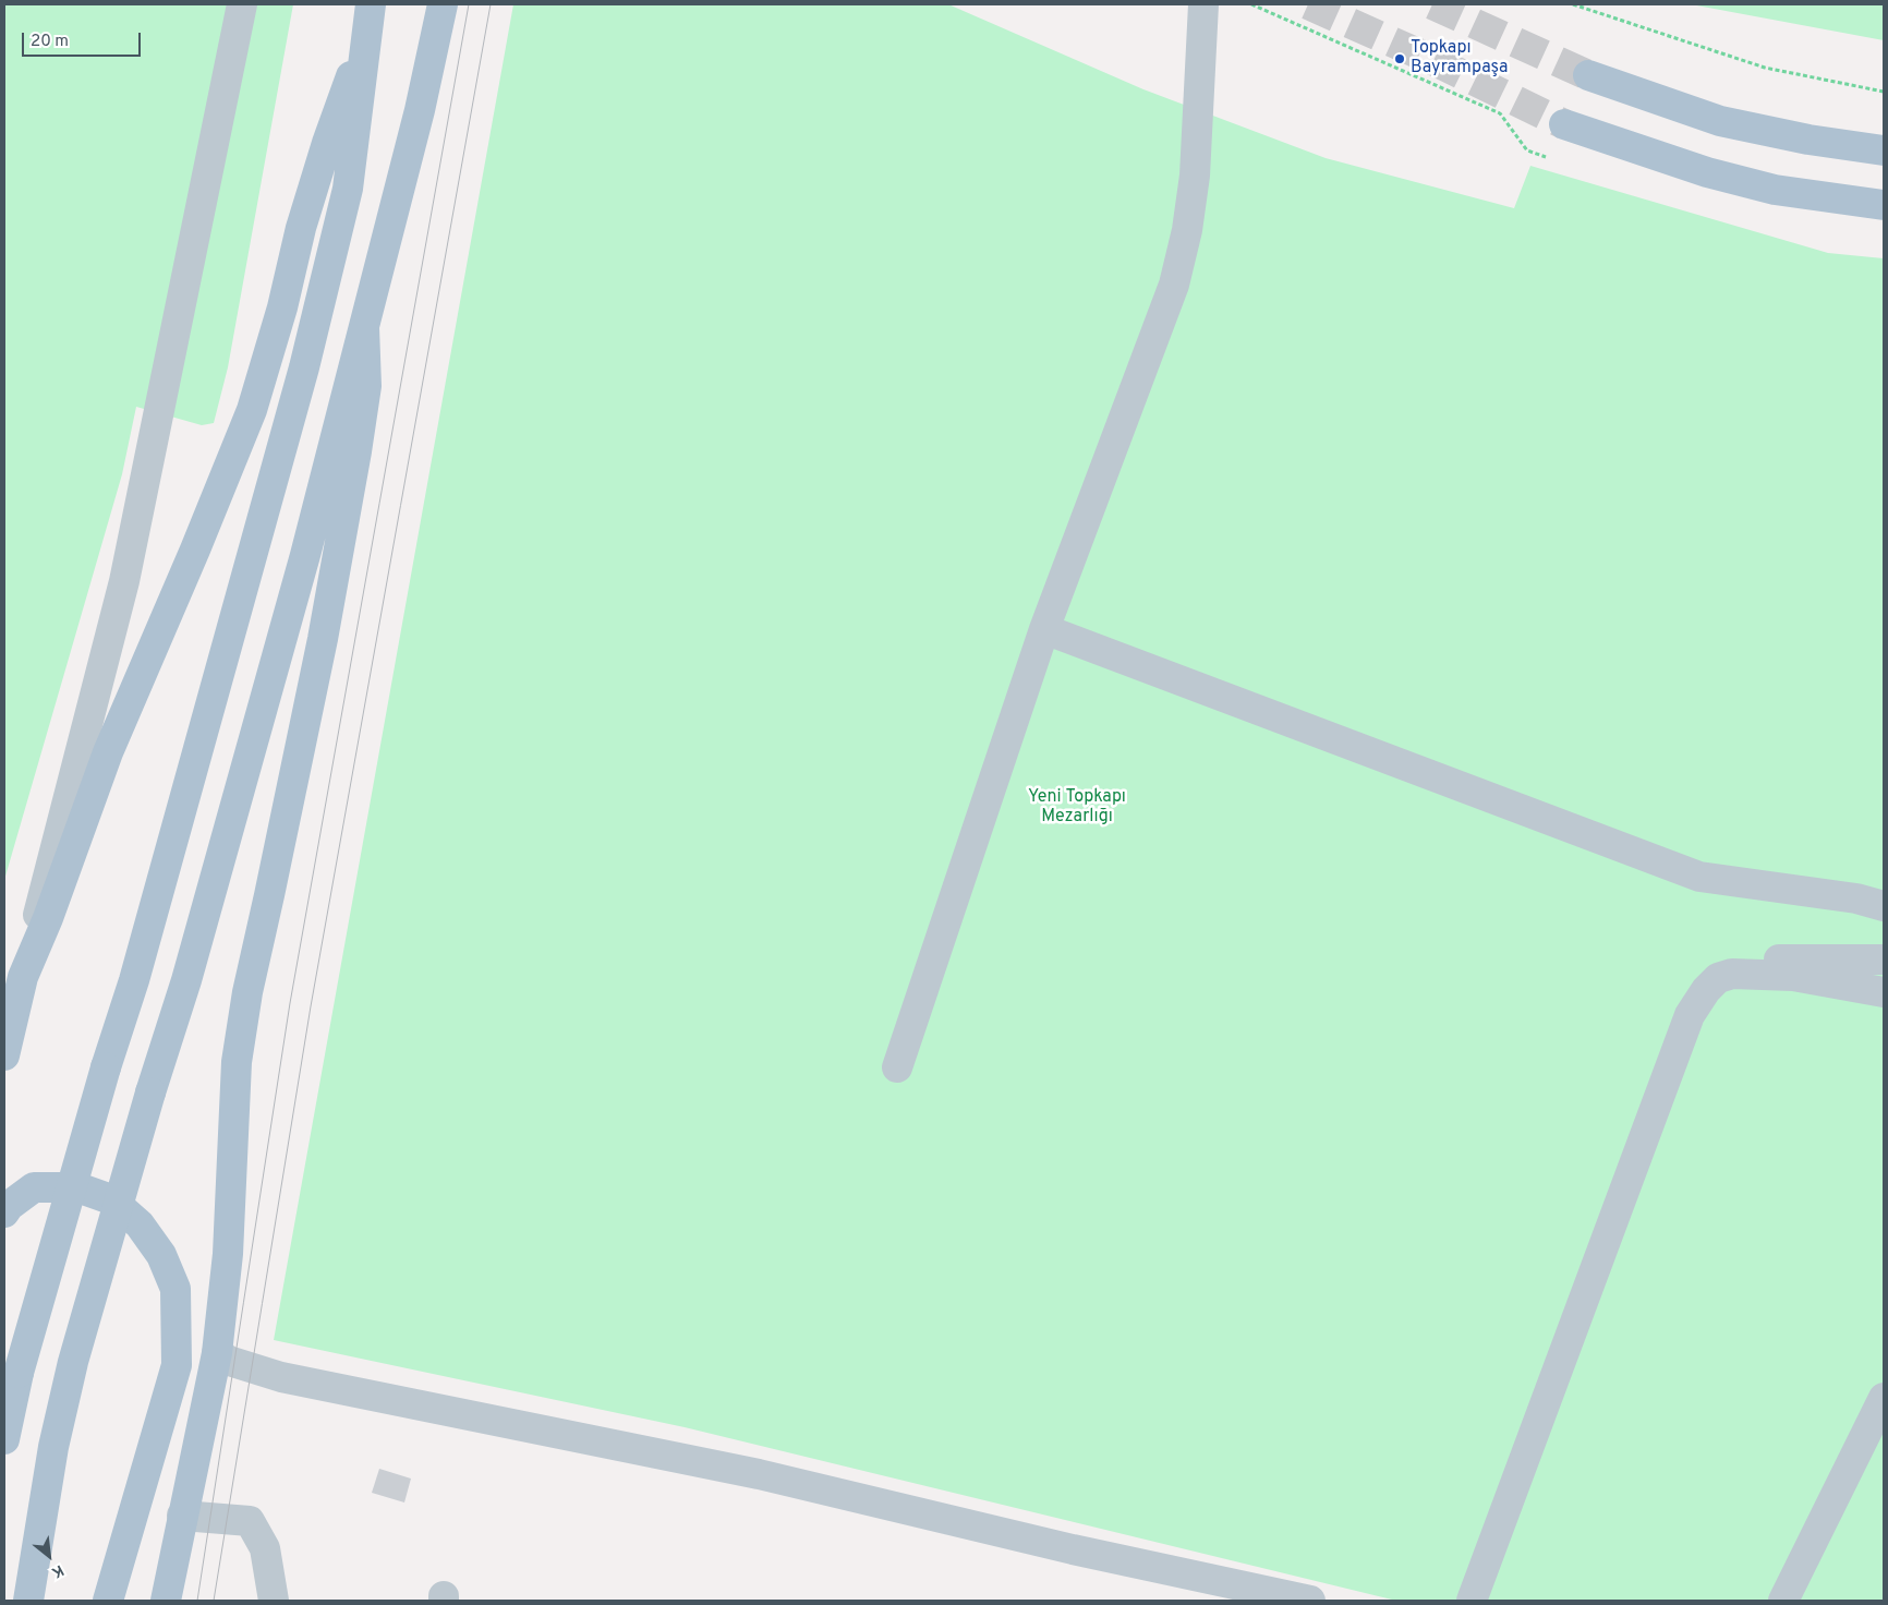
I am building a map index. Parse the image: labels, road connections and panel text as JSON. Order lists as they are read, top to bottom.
{
  "parks": ["Yeni Topkapı Mezarlığı"],
  "places": ["Topkapı Bayrampaşa"],
  "scale_bar": "20 m",
  "north": "bottom right"
}
